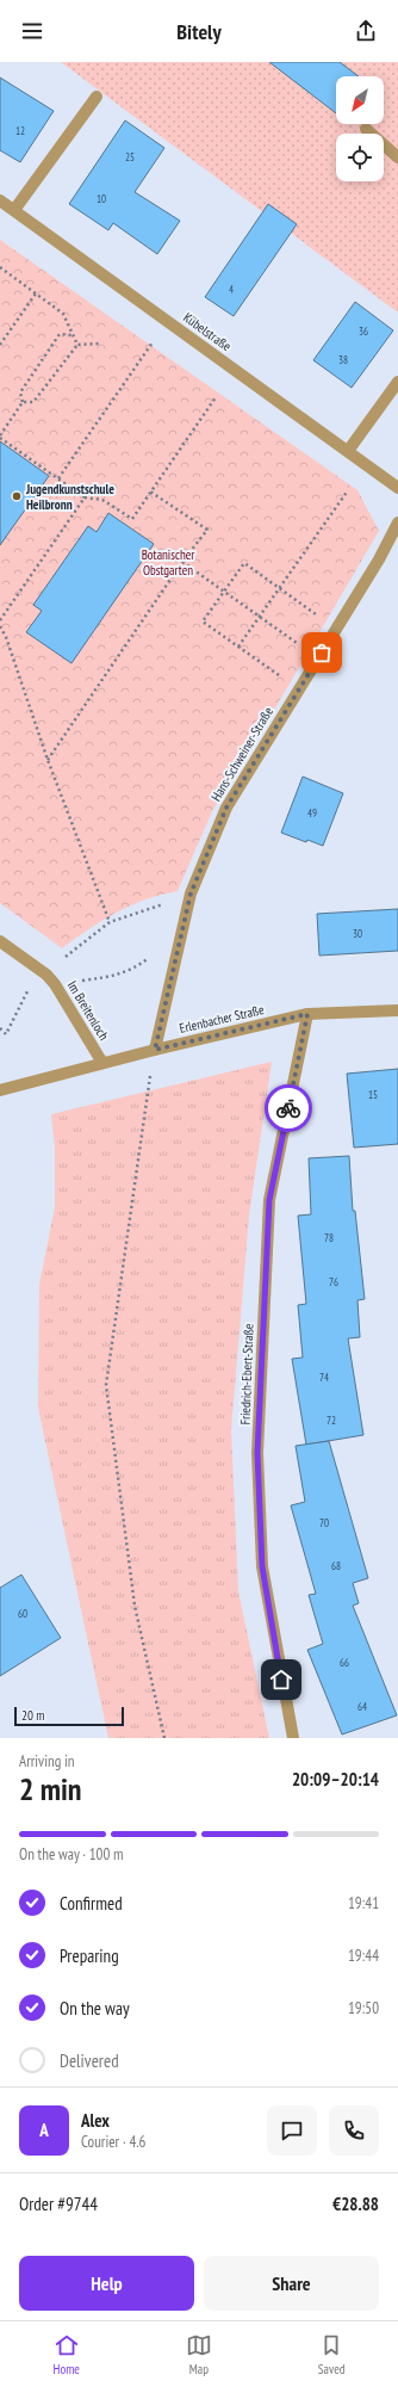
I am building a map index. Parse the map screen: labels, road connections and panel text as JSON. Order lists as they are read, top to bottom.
{
  "streets": {
    "street": [
      "Kübelstraße",
      "Hans-Schweiner-Straße",
      "Im Breitenloch",
      "Erlenbacher Straße",
      "Friedrich-Ebert-Straße"
    ]
  },
  "crossings": [
    ["Hans-Schweiner-Straße", "Erlenbacher Straße"],
    ["Im Breitenloch", "Erlenbacher Straße"],
    ["Erlenbacher Straße", "Friedrich-Ebert-Straße"]
  ],
  "parks": ["Botanischer Obstgarten"],
  "places": ["Jugendkunstschule Heilbronn"],
  "house_numbers": [
    "12",
    "25",
    "10",
    "4",
    "36",
    "38",
    "49",
    "30",
    "15",
    "78",
    "76",
    "74",
    "72",
    "70",
    "68",
    "60",
    "66",
    "64"
  ],
  "scale_bar": "20 m",
  "north": "bottom left",
  "page": {
    "header": "Bitely",
    "scale": "20 m",
    "heading": ["2 min", "Arriving in", "20:09–20:14"],
    "panel": [
      "Alex",
      "Courier · 4.6",
      "Order #9744",
      "€28.88"
    ],
    "bar": "On the way · 100 m",
    "list": [
      ["Confirmed", "19:41"],
      ["Preparing", "19:44"],
      ["On the way", "19:50"],
      "Delivered"
    ],
    "round": "A",
    "buttons": ["Help", "Share"],
    "tabs": ["Home", "Map", "Saved"]
  }
}
